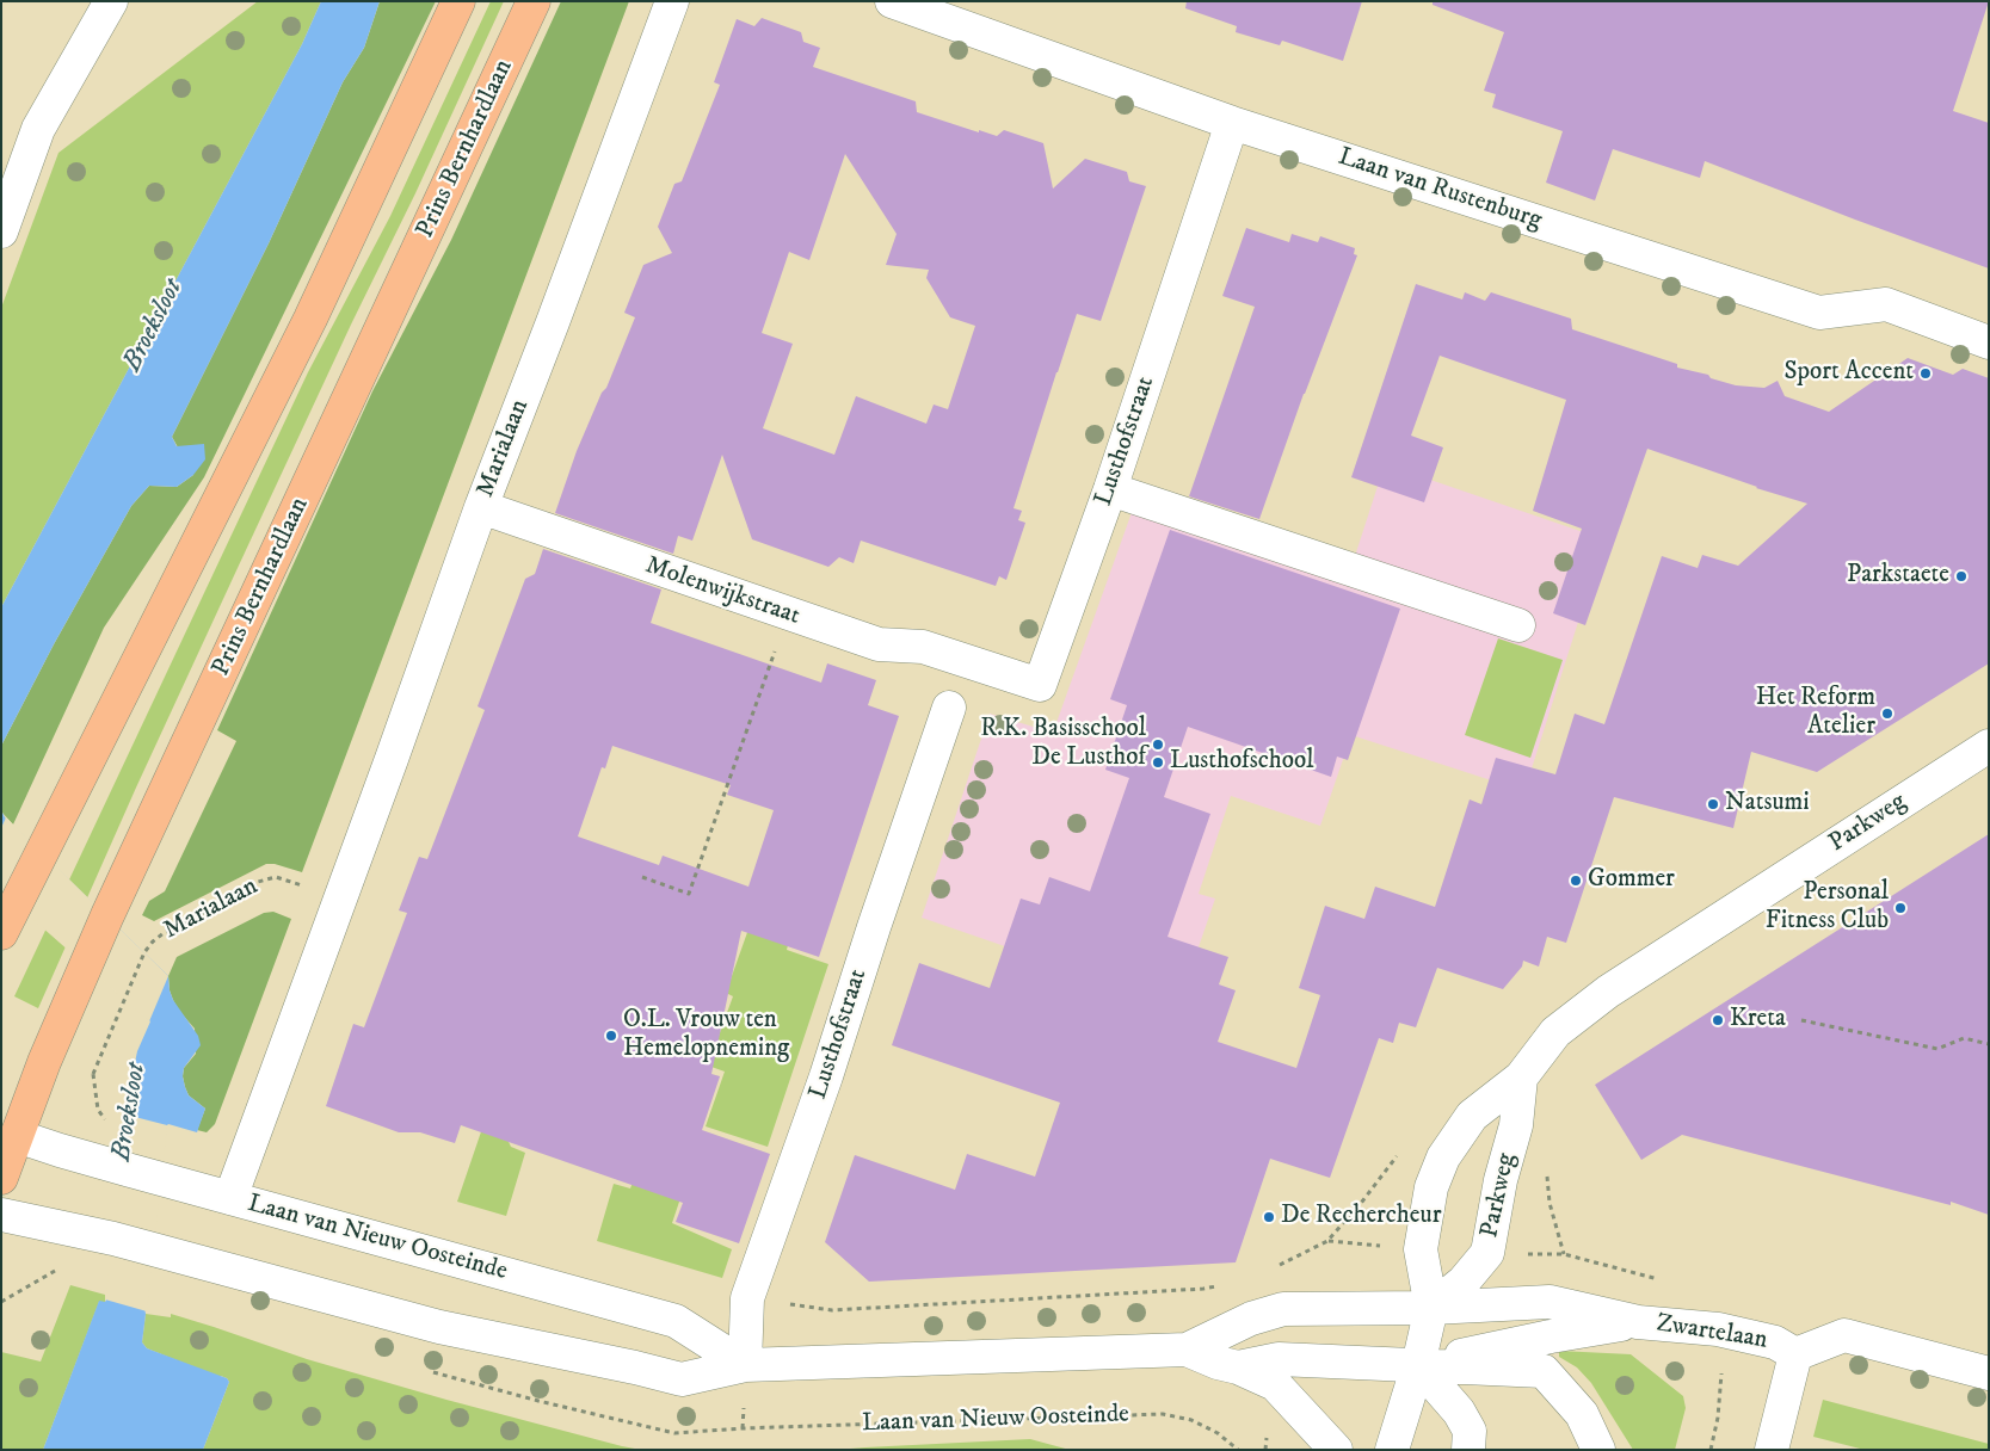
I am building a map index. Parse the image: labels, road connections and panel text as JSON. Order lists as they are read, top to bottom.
{
  "streets": {
    "main road": ["Prins Bernhardlaan"],
    "street": [
      "Laan van Rustenburg",
      "Lusthofstraat",
      "Marialaan",
      "Molenwijkstraat",
      "Parkweg",
      "Laan van Nieuw Oosteinde",
      "Zwartelaan"
    ]
  },
  "crossings": [
    ["Prins Bernhardlaan", "Laan van Nieuw Oosteinde"],
    ["Laan van Rustenburg", "Lusthofstraat"],
    ["Lusthofstraat", "Molenwijkstraat"],
    ["Lusthofstraat", "Laan van Nieuw Oosteinde"],
    ["Marialaan", "Molenwijkstraat"],
    ["Marialaan", "Laan van Nieuw Oosteinde"],
    ["Parkweg", "Zwartelaan"]
  ],
  "water": ["Broeksloot"],
  "places": [
    "Sport Accent",
    "Parkstaete",
    "Het Reform Atelier",
    "R.K. Basisschool De Lusthof",
    "Lusthofschool",
    "Natsumi",
    "Gommer",
    "Personal Fitness Club",
    "Kreta",
    "O.L. Vrouw ten Hemelopneming",
    "De Rechercheur"
  ]
}
